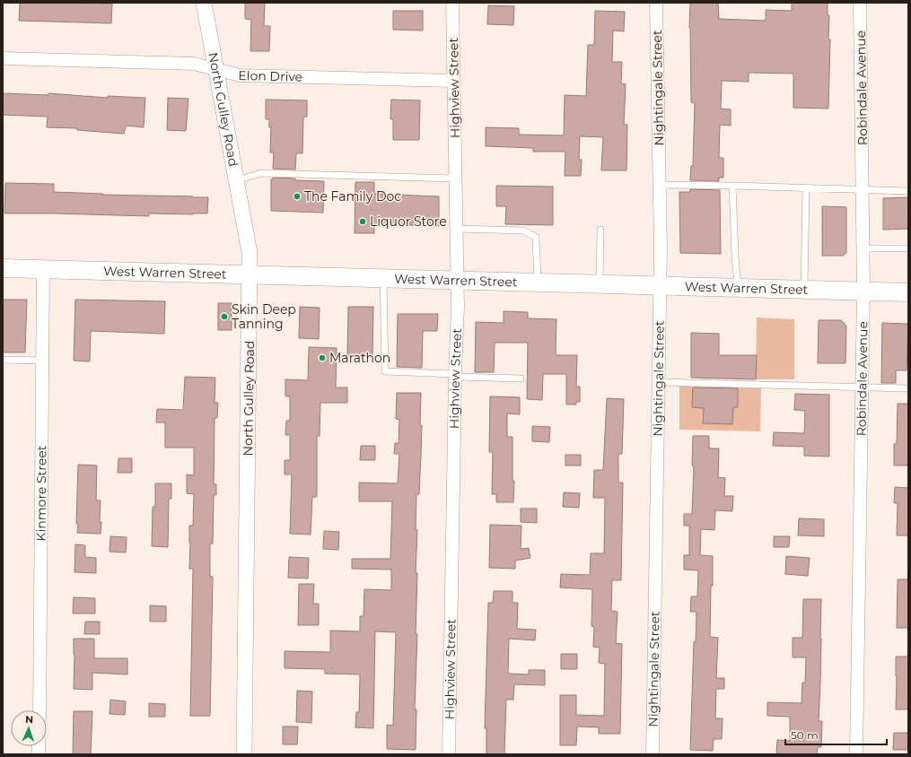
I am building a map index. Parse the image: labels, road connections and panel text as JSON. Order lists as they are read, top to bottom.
{
  "streets": {
    "main road": ["West Warren Street"],
    "street": [
      "Elon Drive",
      "Highview Street",
      "Nightingale Street",
      "Robindale Avenue",
      "North Gulley Road",
      "Kinmore Street"
    ]
  },
  "crossings": [
    ["Elon Drive", "Highview Street"],
    ["Elon Drive", "North Gulley Road"],
    ["Highview Street", "West Warren Street"],
    ["Nightingale Street", "West Warren Street"],
    ["Robindale Avenue", "West Warren Street"],
    ["North Gulley Road", "West Warren Street"],
    ["West Warren Street", "Kinmore Street"]
  ],
  "places": [
    "The Family Doc",
    "Liquor Store",
    "Skin Deep Tanning",
    "Marathon"
  ],
  "scale_bar": "50 m",
  "north": "top"
}
